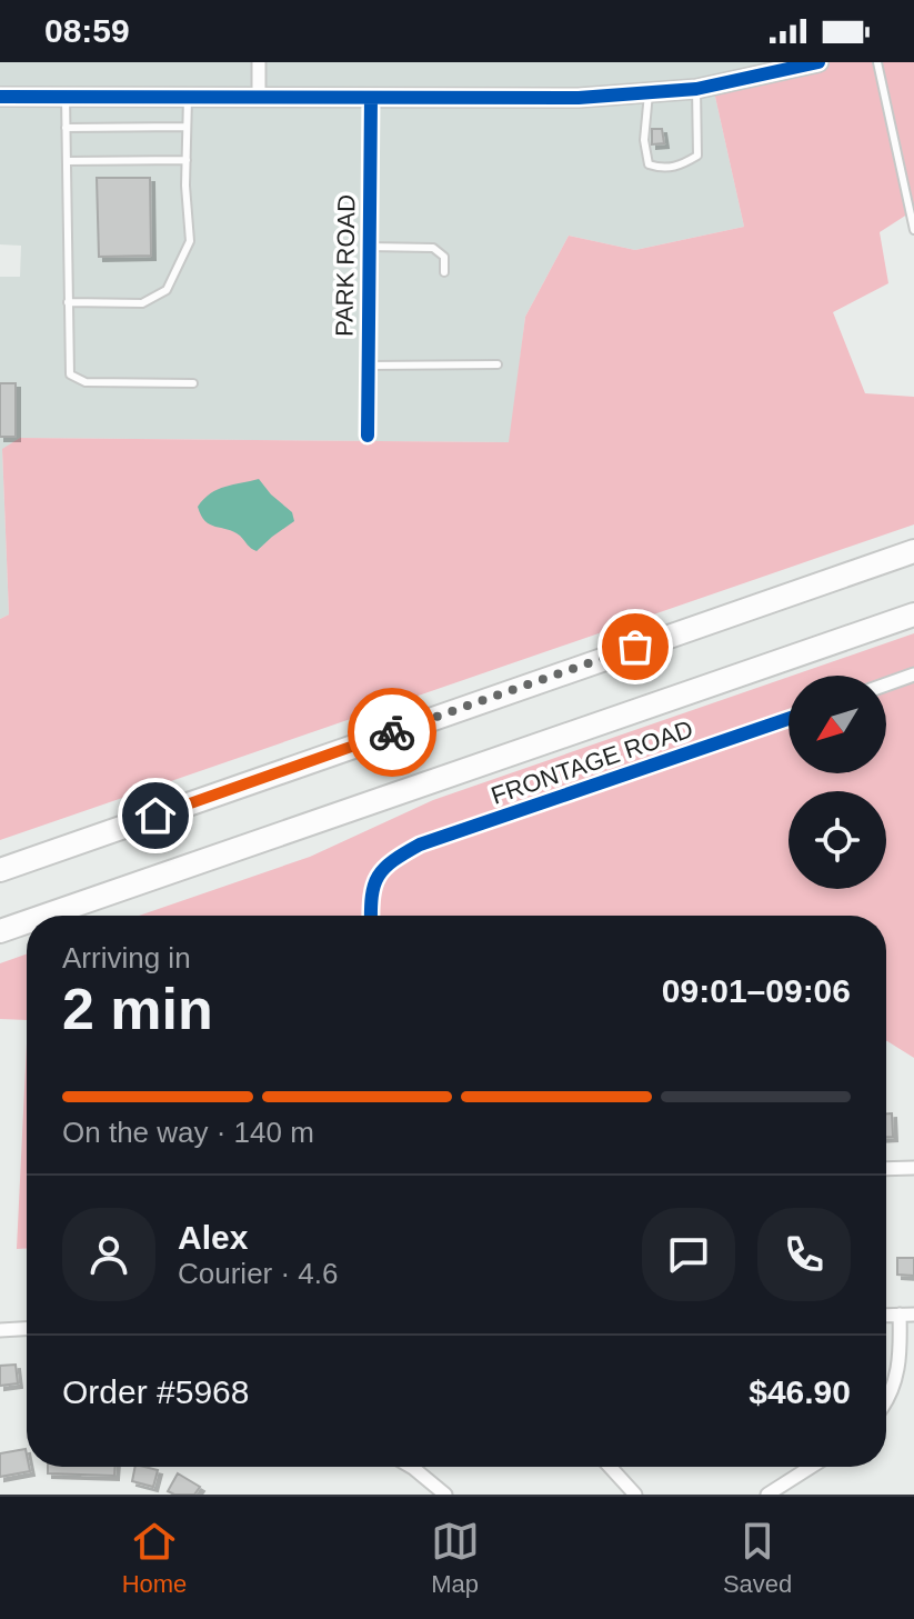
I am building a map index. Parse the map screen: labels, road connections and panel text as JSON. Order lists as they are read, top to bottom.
{
  "streets": {
    "street": ["PARK ROAD", "FRONTAGE ROAD"]
  },
  "north": "bottom left",
  "page": {
    "status": "08:59",
    "heading": ["2 min", "Arriving in", "09:01–09:06"],
    "panel": [
      "Alex",
      "Courier · 4.6",
      "Order #5968",
      "$46.90"
    ],
    "bar": "On the way · 140 m",
    "tabs": ["Home", "Map", "Saved"]
  }
}
